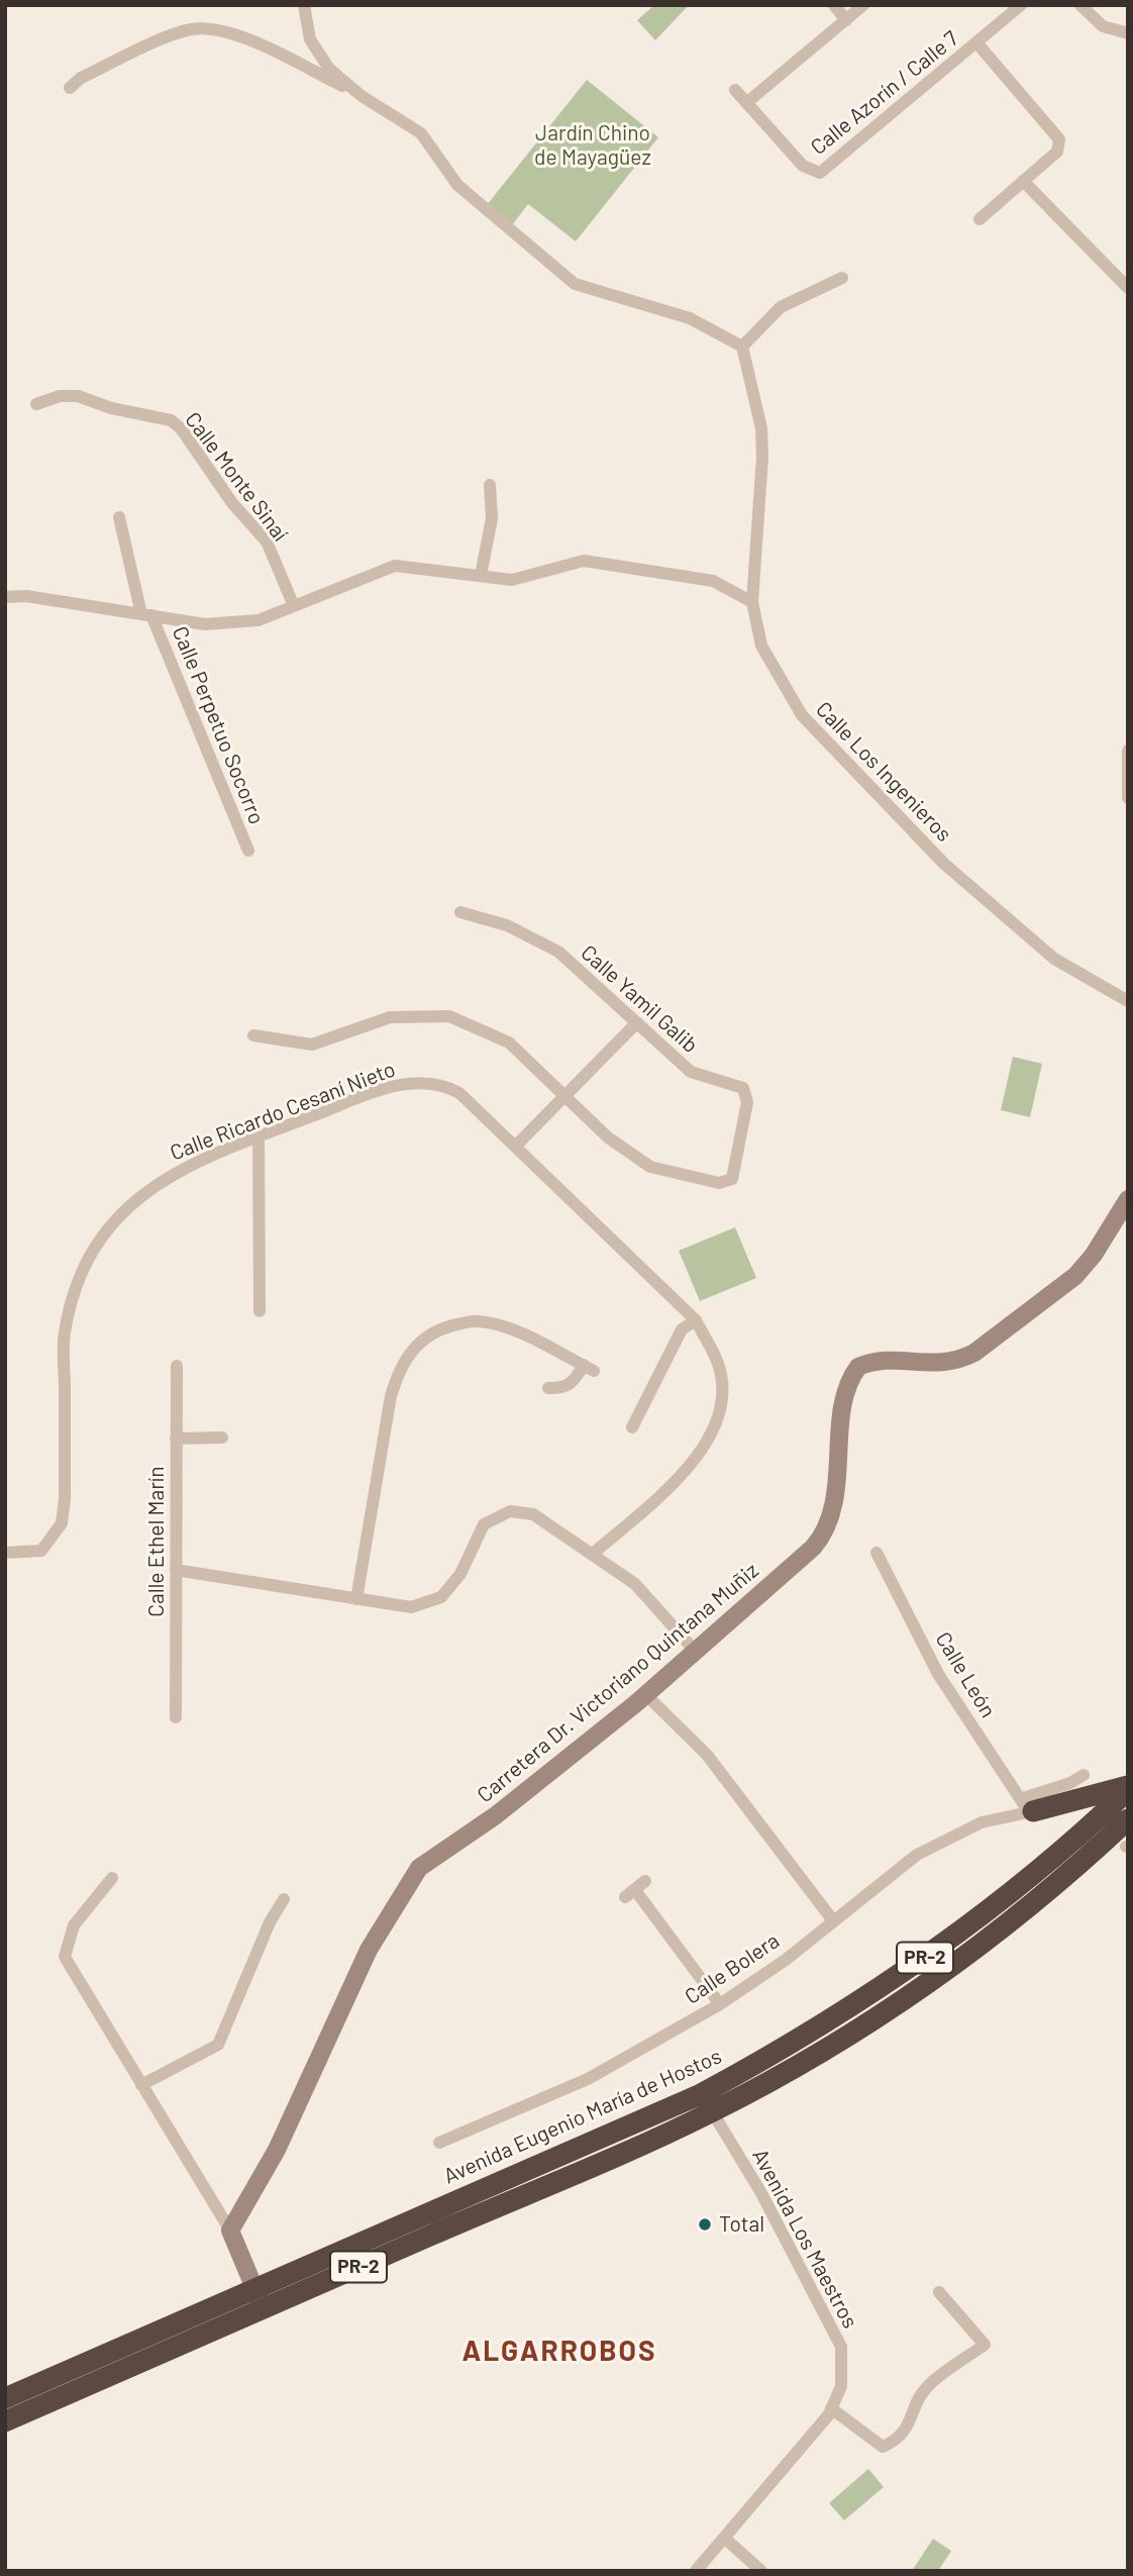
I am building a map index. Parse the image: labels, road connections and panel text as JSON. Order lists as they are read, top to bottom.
{
  "streets": {
    "highway": ["PR-2", "Avenida Eugenio María de Hostos"],
    "street": [
      "Calle Azorín / Calle 7",
      "Calle Monte Sinaí",
      "Calle Perpetuo Socorro",
      "Calle Los Ingenieros",
      "Calle Yamil Galib",
      "Calle Ricardo Cesaní Nieto",
      "Calle Ethel Marín",
      "Calle León",
      "Carretera Dr. Victoriano Quintana Muñiz",
      "Calle Bolera",
      "Avenida Los Maestros"
    ]
  },
  "crossings": [
    ["Calle León", "Calle Bolera"],
    ["Avenida Eugenio María de Hostos", "Avenida Los Maestros"]
  ],
  "districts": ["ALGARROBOS"],
  "parks": ["Jardín Chino de Mayagüez"],
  "places": ["Total"]
}
